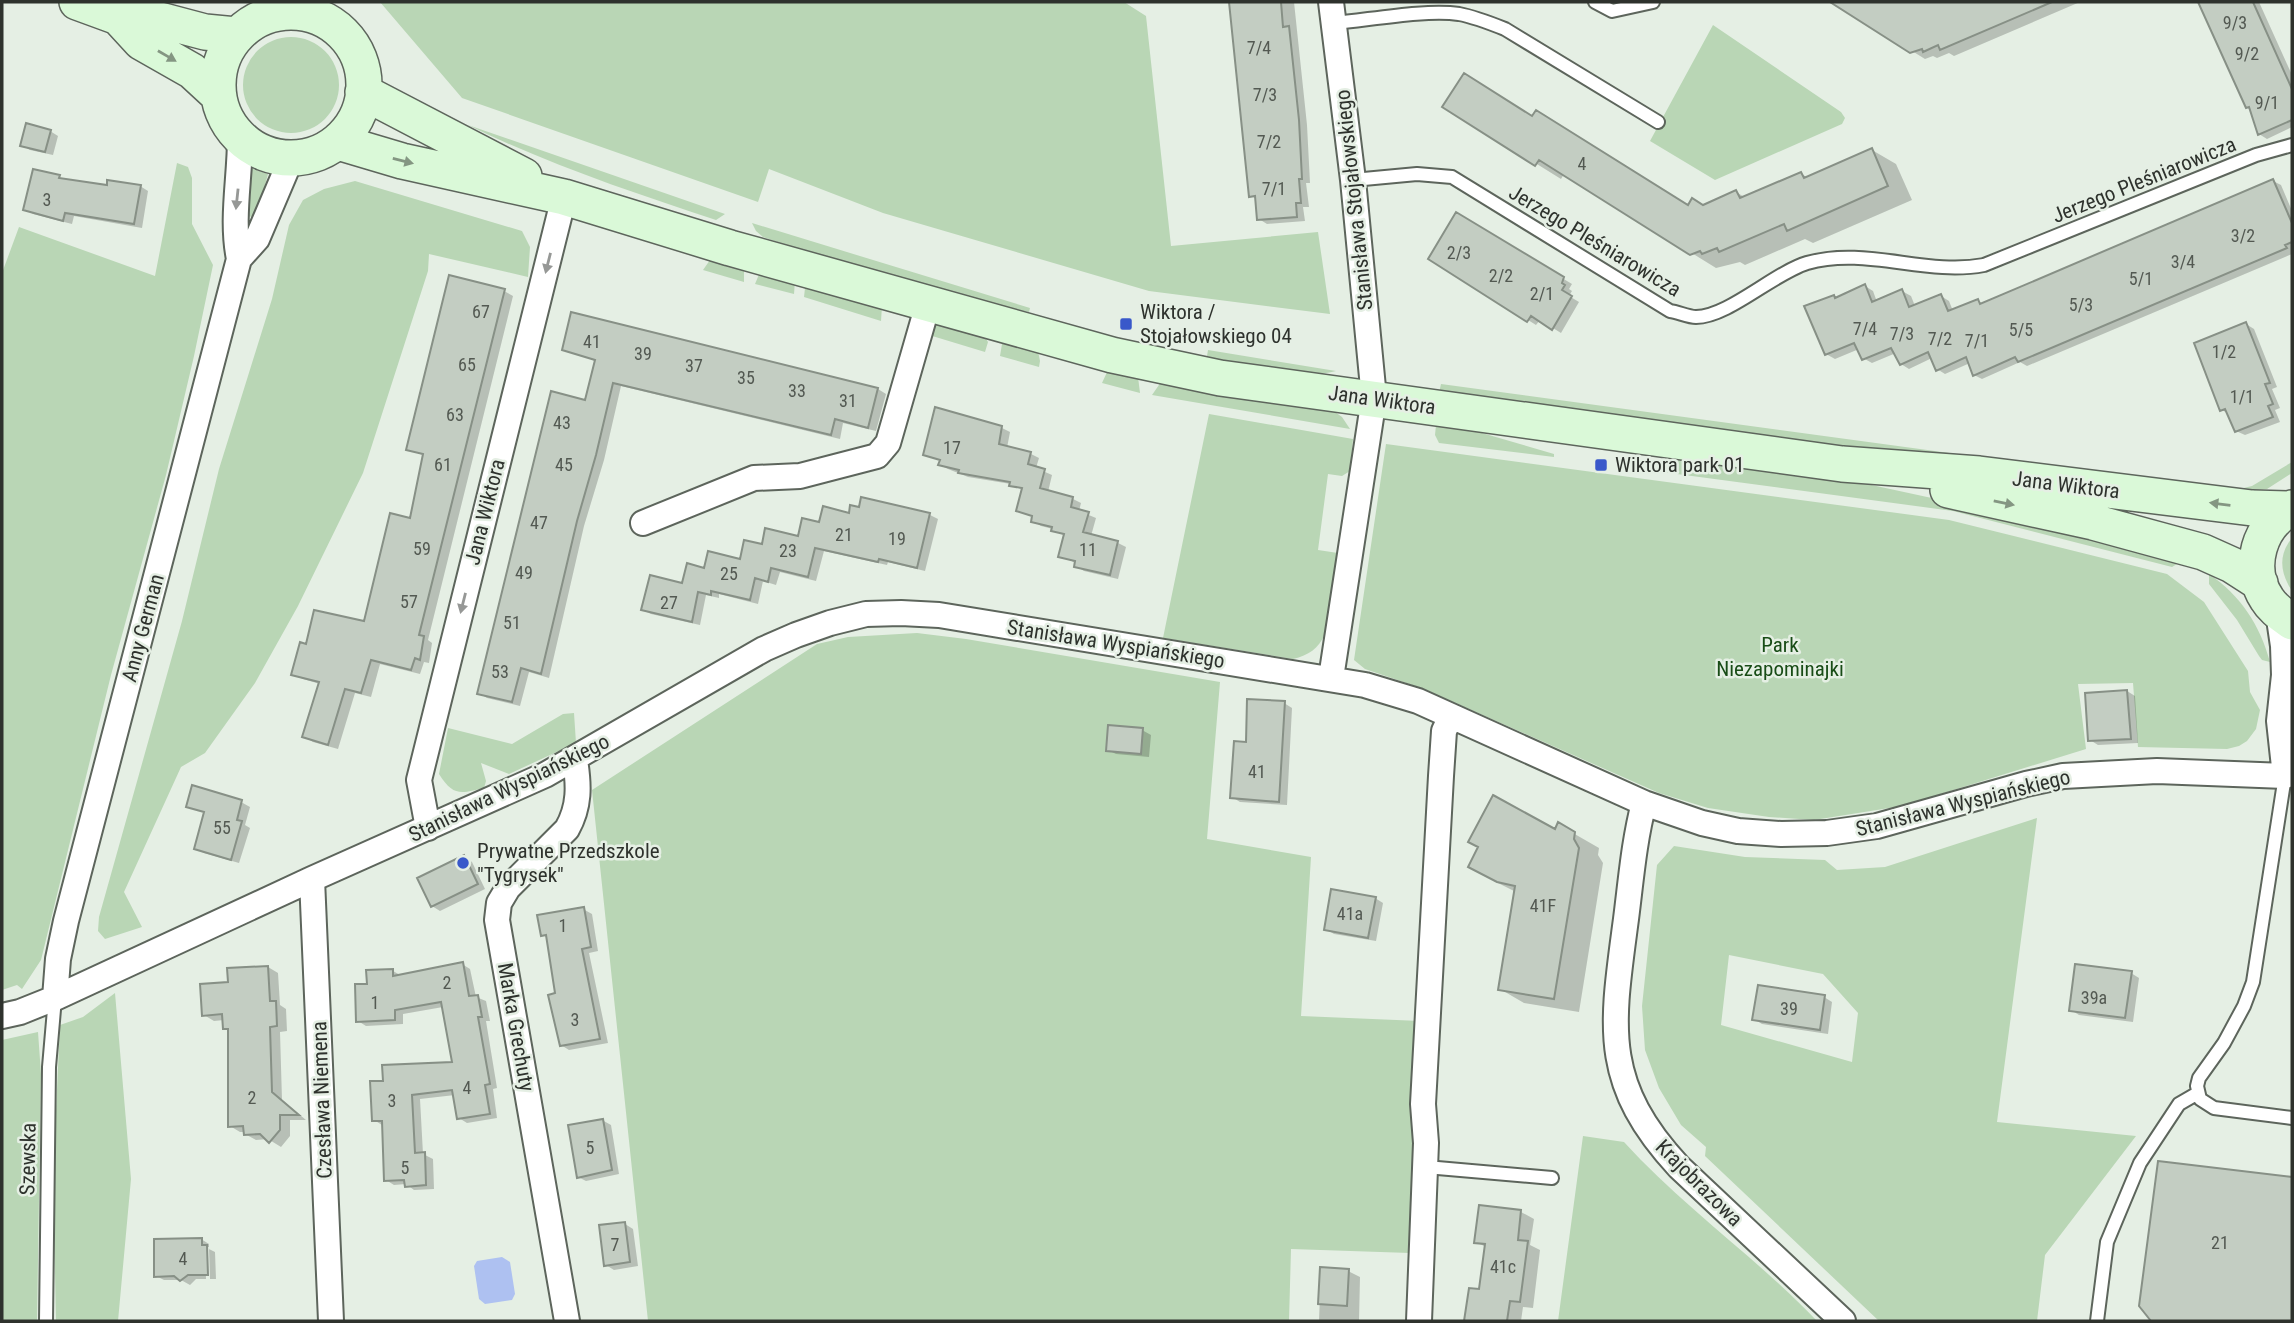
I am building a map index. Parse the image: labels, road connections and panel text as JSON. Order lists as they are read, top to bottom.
{
  "streets": {
    "street": [
      "Stanisława Stojałowskiego",
      "Jana Wiktora",
      "Anny German",
      "Stanisława Wyspiańskiego",
      "Marka Grechuty",
      "Czesława Niemena",
      "Krajobrazowa"
    ],
    "lane": ["Jerzego Pleśniarowicza", "Szewska"]
  },
  "crossings": [
    ["Jerzego Pleśniarowicza", "Stanisława Stojałowskiego"],
    ["Stanisława Stojałowskiego", "Jana Wiktora"],
    ["Stanisława Stojałowskiego", "Stanisława Wyspiańskiego"],
    ["Jana Wiktora", "Anny German"],
    ["Jana Wiktora", "Stanisława Wyspiańskiego"],
    ["Anny German", "Stanisława Wyspiańskiego"],
    ["Anny German", "Szewska"],
    ["Stanisława Wyspiańskiego", "Marka Grechuty"],
    ["Stanisława Wyspiańskiego", "Czesława Niemena"],
    ["Stanisława Wyspiańskiego", "Szewska"],
    ["Stanisława Wyspiańskiego", "Krajobrazowa"]
  ],
  "parks": ["Park Niezapominajki"],
  "places": {
    "transit": ["Wiktora / Stojałowskiego 04", "Wiktora park 01"],
    "other": ["Prywatne Przedszkole \"Tygrysek\""]
  },
  "house_numbers": [
    "9/3",
    "7/4",
    "9/2",
    "7/3",
    "9/1",
    "7/2",
    "4",
    "7/1",
    "3",
    "3/2",
    "2/3",
    "3/4",
    "2/2",
    "5/1",
    "2/1",
    "5/3",
    "67",
    "7/4",
    "5/5",
    "7/3",
    "7/2",
    "7/1",
    "41",
    "1/2",
    "39",
    "65",
    "37",
    "35",
    "33",
    "1/1",
    "31",
    "63",
    "43",
    "17",
    "61",
    "45",
    "47",
    "21",
    "19",
    "59",
    "11",
    "23",
    "49",
    "25",
    "57",
    "27",
    "51",
    "53",
    "41",
    "55",
    "41F",
    "41a",
    "1",
    "2",
    "39a",
    "1",
    "39",
    "3",
    "4",
    "2",
    "3",
    "5",
    "5",
    "21",
    "7",
    "4",
    "41c"
  ]
}
